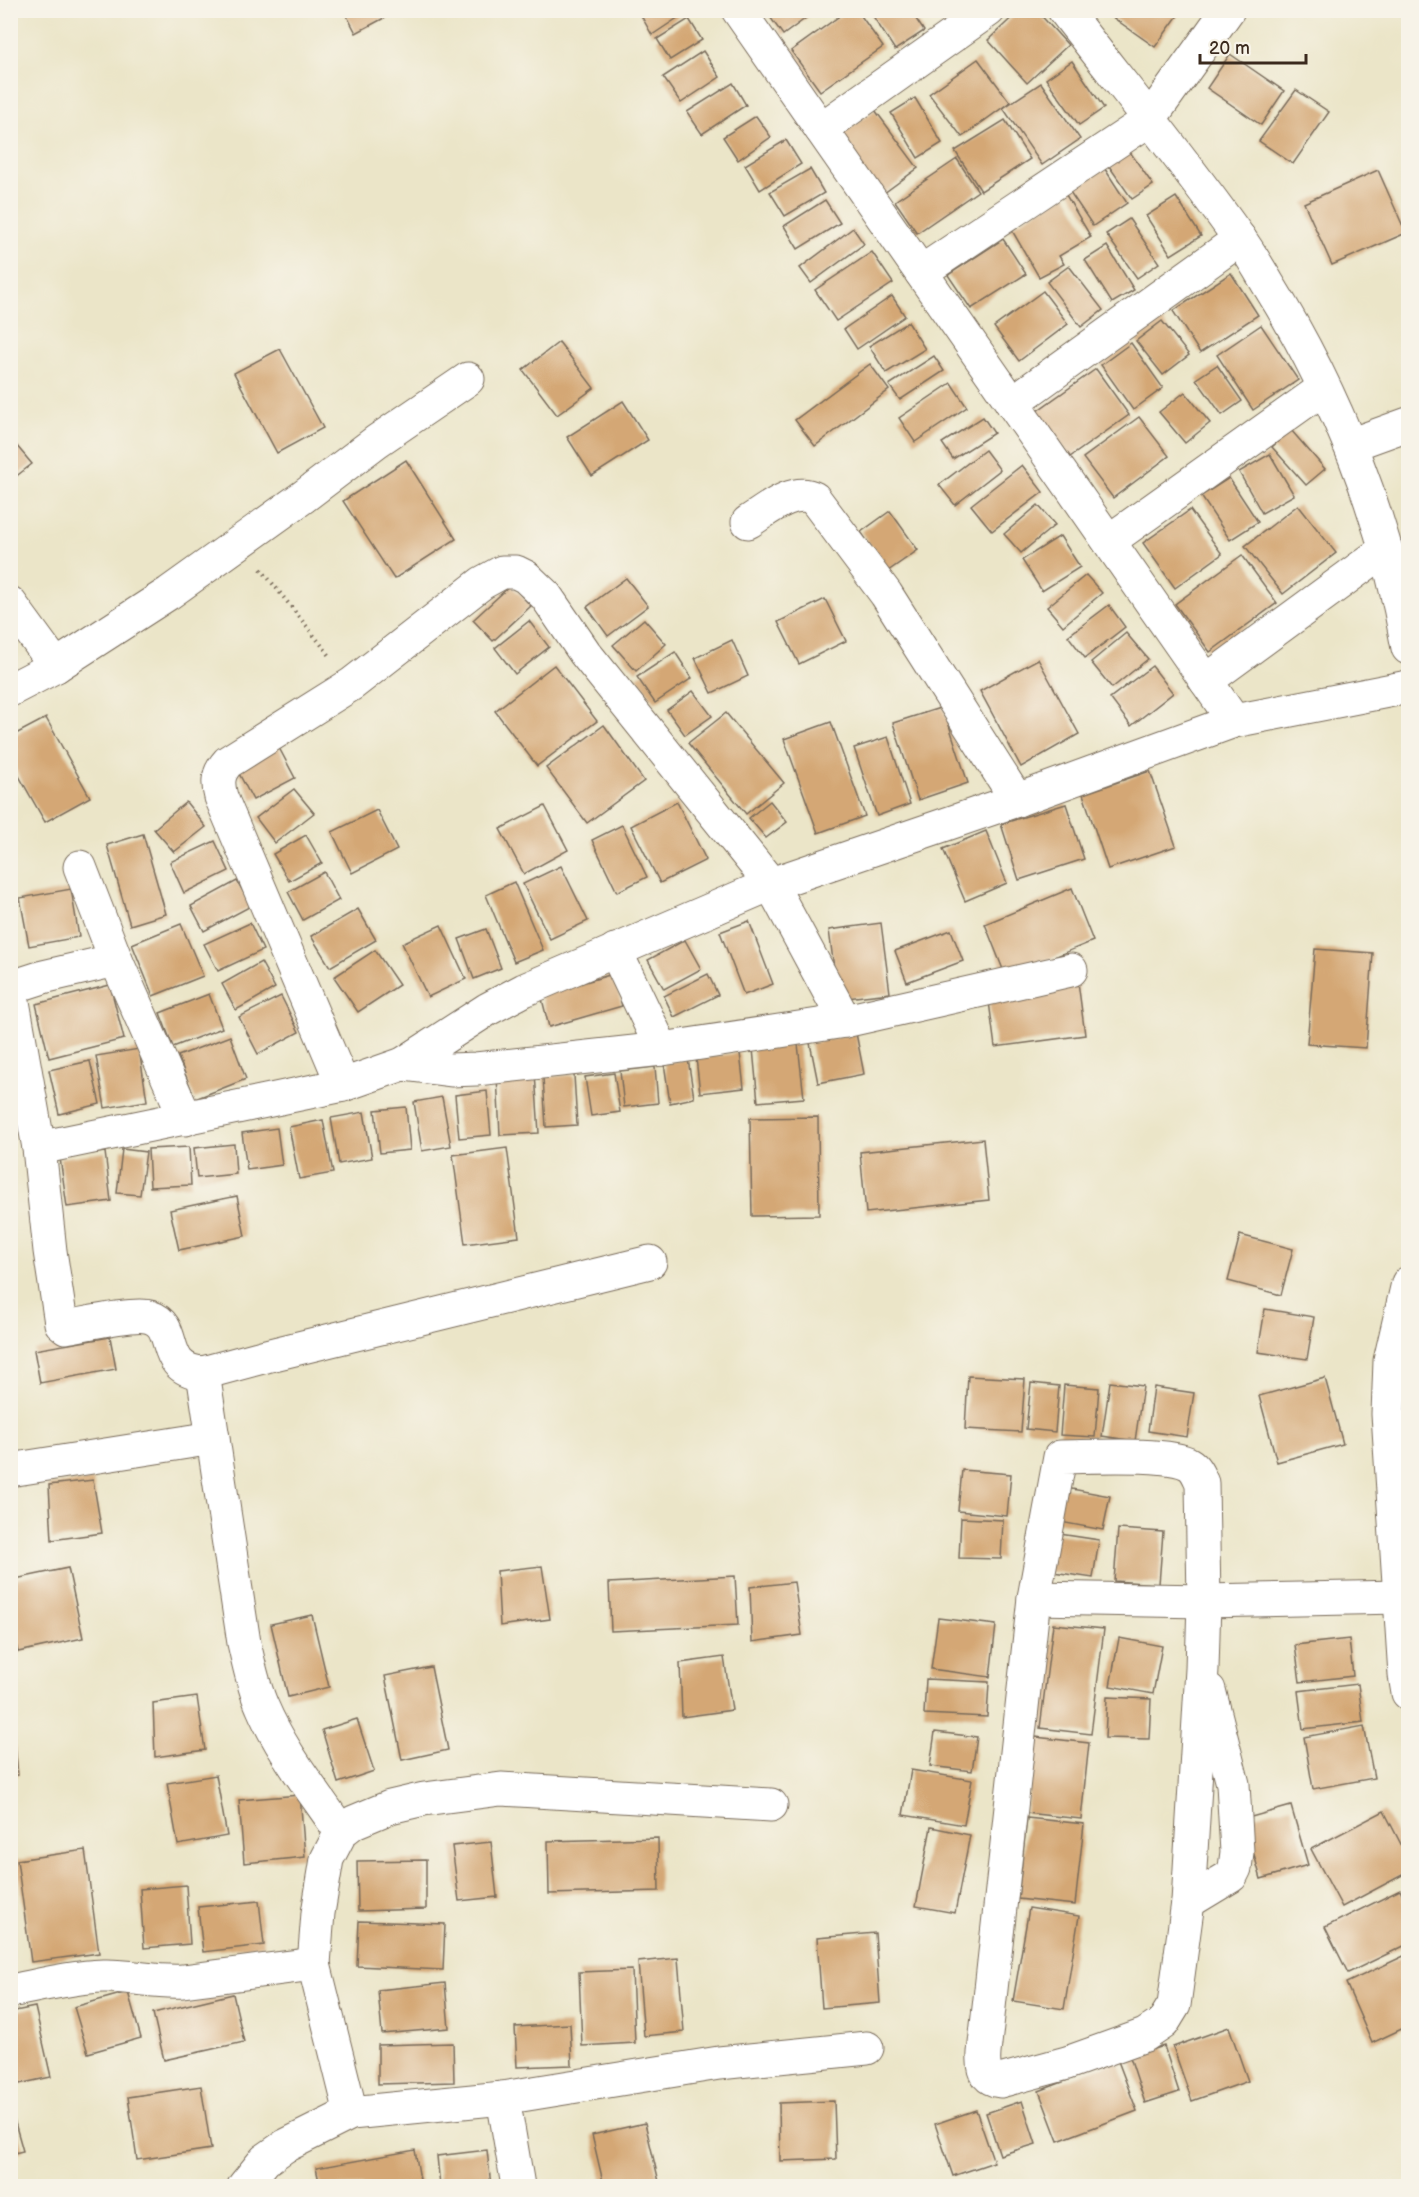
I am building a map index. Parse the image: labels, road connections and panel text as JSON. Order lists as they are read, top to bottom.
{
  "scale_bar": "20 m"
}
